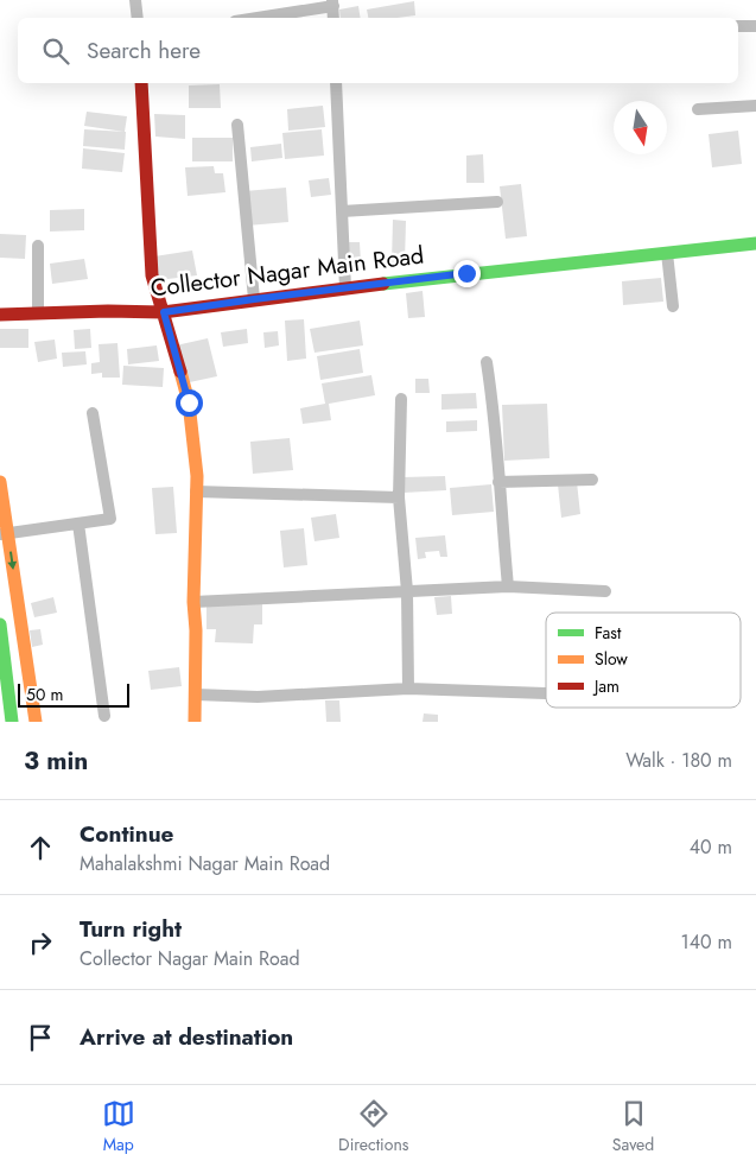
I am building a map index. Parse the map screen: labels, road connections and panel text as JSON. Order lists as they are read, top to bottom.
{
  "streets": {
    "street": ["Collector Nagar Main Road"]
  },
  "legend": ["Fast", "Slow", "Jam"],
  "scale_bar": "50 m",
  "north": "bottom",
  "page": {
    "search": "Search here",
    "scale": "50 m",
    "heading": ["3 min", "Walk · 180 m"],
    "list": [
      ["Continue", "Mahalakshmi Nagar Main Road", "40 m"],
      ["Turn right", "Collector Nagar Main Road", "140 m"],
      "Arrive at destination"
    ],
    "nav": ["Map", "Directions", "Saved"]
  }
}
